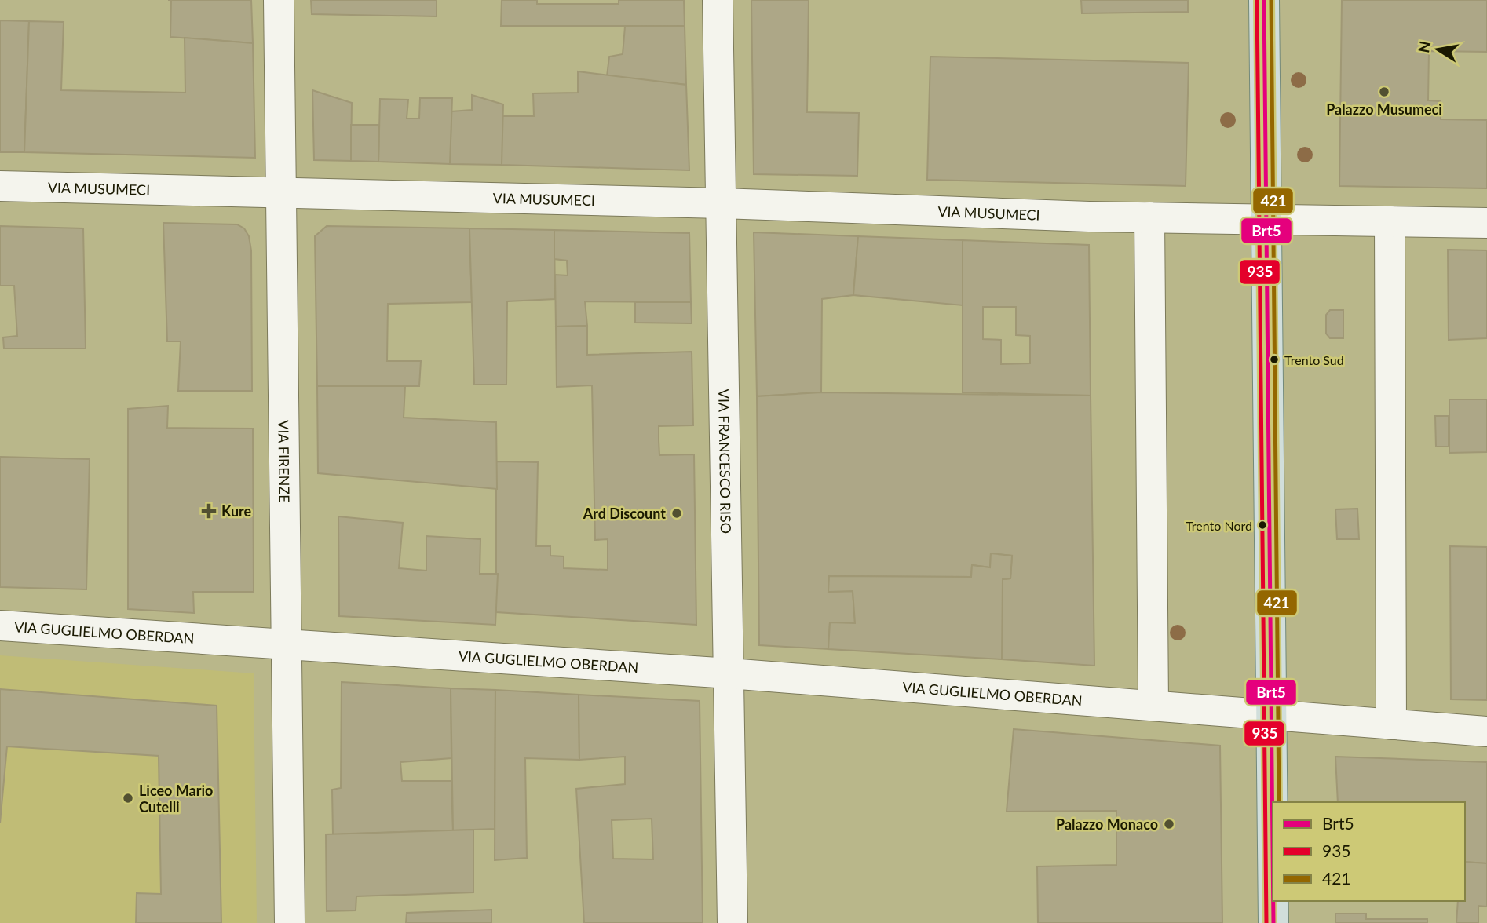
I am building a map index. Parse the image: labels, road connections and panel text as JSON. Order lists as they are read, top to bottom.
{
  "streets": {
    "street": [
      "VIA MUSUMECI",
      "VIA FIRENZE",
      "VIA FRANCESCO RISO",
      "VIA GUGLIELMO OBERDAN"
    ]
  },
  "crossings": [
    ["VIA MUSUMECI", "VIA FIRENZE"],
    ["VIA MUSUMECI", "VIA FRANCESCO RISO"],
    ["VIA FIRENZE", "VIA GUGLIELMO OBERDAN"],
    ["VIA FRANCESCO RISO", "VIA GUGLIELMO OBERDAN"]
  ],
  "places": {
    "other": [
      "Palazzo Musumeci",
      "Trento Sud",
      "Ard Discount",
      "Trento Nord",
      "Liceo Mario Cutelli",
      "Palazzo Monaco"
    ],
    "health": ["Kure"]
  },
  "lines": ["transit line Brt5", "transit line 935", "transit line 421"],
  "legend": ["Brt5", "935", "421"],
  "north": "left"
}
